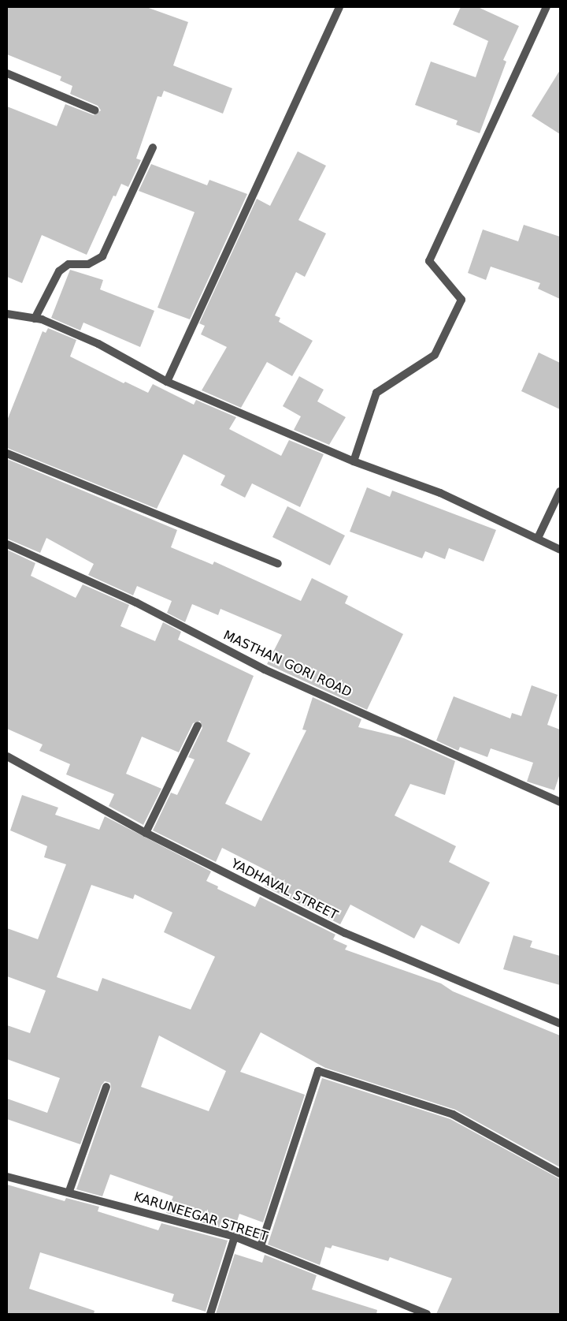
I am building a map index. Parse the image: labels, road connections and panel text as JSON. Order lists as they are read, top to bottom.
{
  "streets": {
    "street": ["MASTHAN GORI ROAD", "YADHAVAL STREET", "KARUNEEGAR STREET"]
  }
}
